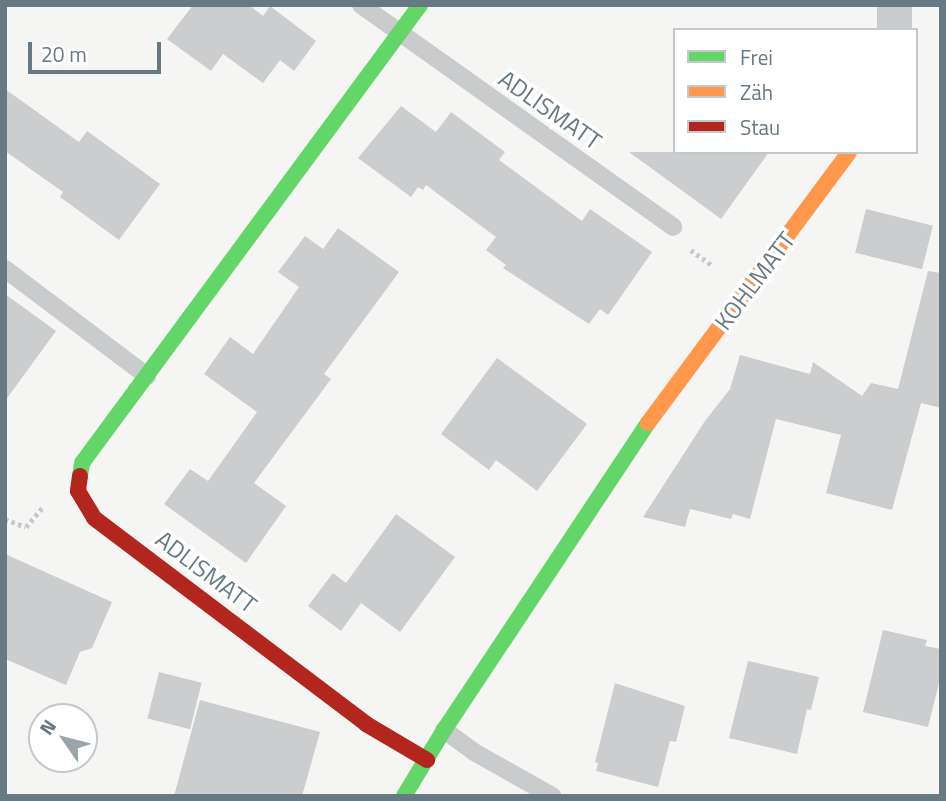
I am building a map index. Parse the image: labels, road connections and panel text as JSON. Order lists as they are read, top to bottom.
{
  "streets": {
    "street": ["ADLISMATT", "KOHLMATT"]
  },
  "legend": ["Frei", "Zäh", "Stau"],
  "scale_bar": "20 m",
  "north": "top left"
}
